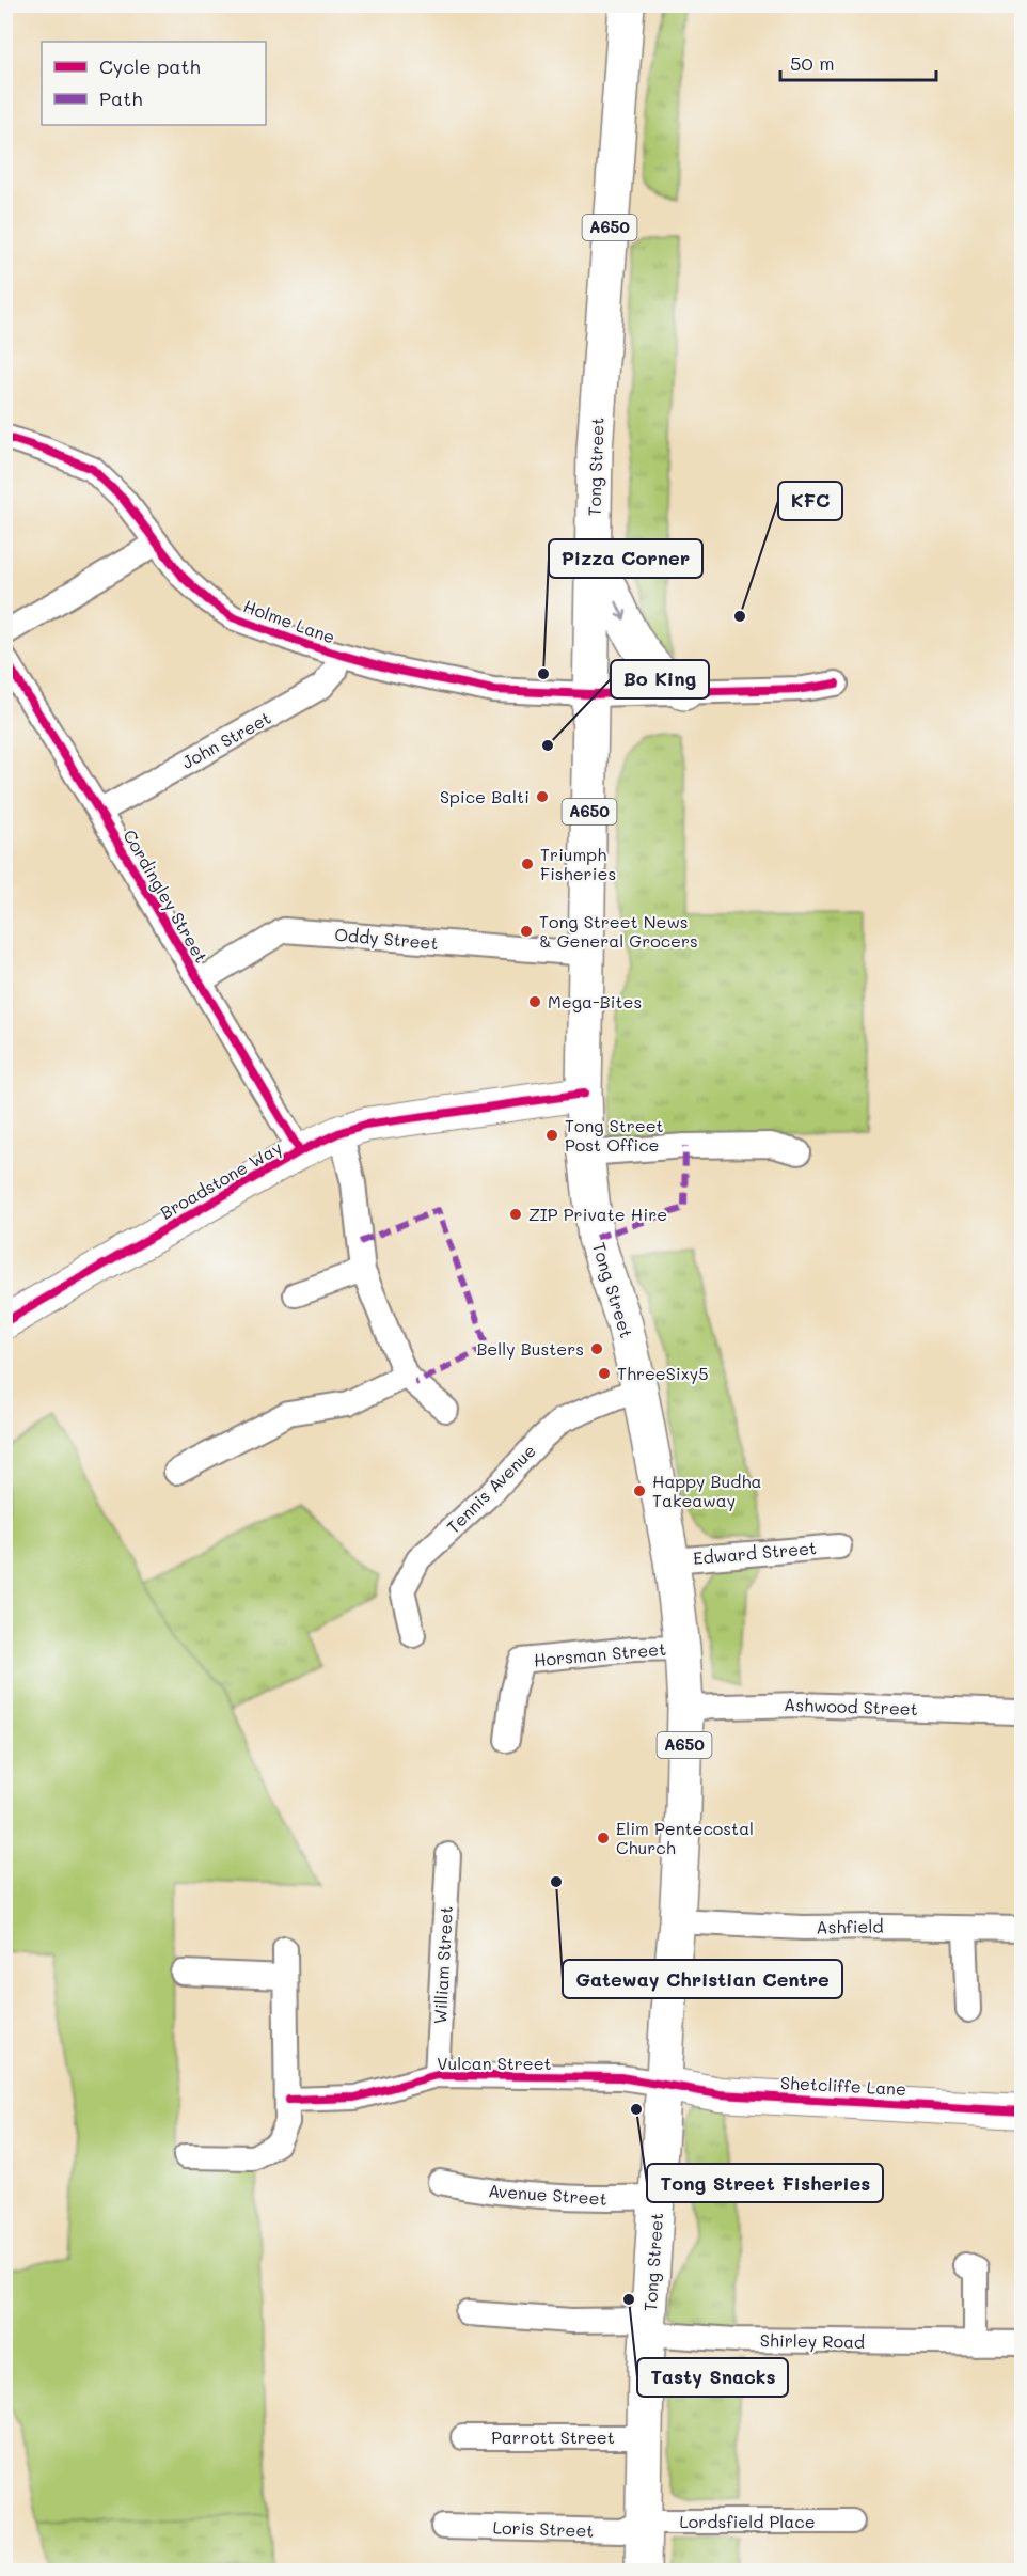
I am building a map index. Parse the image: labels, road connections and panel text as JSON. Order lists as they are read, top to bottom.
{
  "streets": {
    "highway": ["A650", "Tong Street"],
    "street": [
      "Holme Lane",
      "John Street",
      "Cordingley Street",
      "Oddy Street",
      "Broadstone Way",
      "Tennis Avenue",
      "Edward Street",
      "Horsman Street",
      "Ashwood Street",
      "Ashfield",
      "William Street",
      "Vulcan Street",
      "Shetcliffe Lane",
      "Avenue Street",
      "Shirley Road",
      "Parrott Street",
      "Lordsfield Place",
      "Loris Street"
    ]
  },
  "crossings": [
    ["Tong Street", "Holme Lane"],
    ["Tong Street", "Oddy Street"],
    ["Tong Street", "Broadstone Way"],
    ["Tong Street", "Tennis Avenue"],
    ["Tong Street", "Edward Street"],
    ["Tong Street", "Horsman Street"],
    ["Tong Street", "Ashwood Street"],
    ["Tong Street", "Ashfield"],
    ["Tong Street", "Vulcan Street"],
    ["Tong Street", "Shetcliffe Lane"],
    ["Tong Street", "Avenue Street"],
    ["Tong Street", "Shirley Road"],
    ["Tong Street", "Parrott Street"],
    ["Tong Street", "Lordsfield Place"],
    ["Tong Street", "Loris Street"],
    ["Holme Lane", "John Street"],
    ["John Street", "Cordingley Street"],
    ["Cordingley Street", "Oddy Street"],
    ["Cordingley Street", "Broadstone Way"],
    ["William Street", "Vulcan Street"],
    ["Vulcan Street", "Shetcliffe Lane"],
    ["Lordsfield Place", "Loris Street"]
  ],
  "places": [
    "KFC",
    "Pizza Corner",
    "Bo King",
    "Spice Balti",
    "Triumph Fisheries",
    "Tong Street News & General Grocers",
    "Mega-Bites",
    "Tong Street Post Office",
    "ZIP Private Hire",
    "Belly Busters",
    "ThreeSixy5",
    "Happy Budha Takeaway",
    "Elim Pentecostal Church",
    "Gateway Christian Centre",
    "Tong Street Fisheries",
    "Tasty Snacks"
  ],
  "legend": ["Cycle path", "Path"],
  "scale_bar": "50 m"
}
